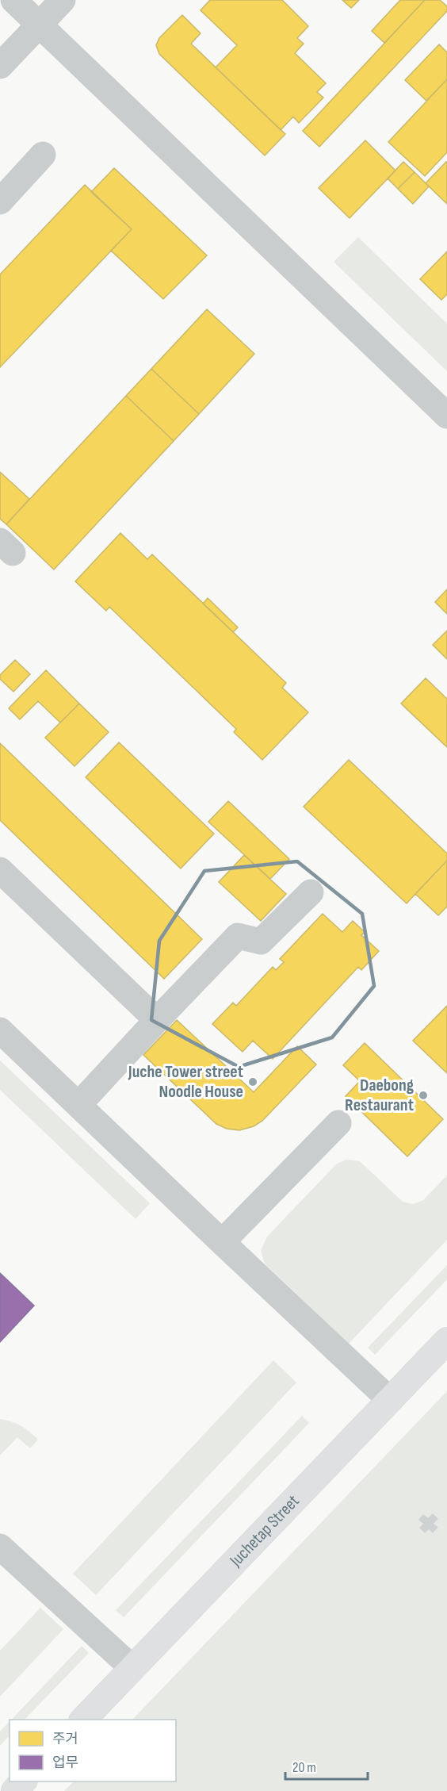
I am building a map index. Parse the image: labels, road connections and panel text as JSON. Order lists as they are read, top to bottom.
{
  "streets": {
    "main road": ["Juchetap Street"]
  },
  "places": ["Juche Tower street Noodle House", "Daebong Restaurant"],
  "legend": ["주거", "업무"],
  "scale_bar": "20 m"
}
